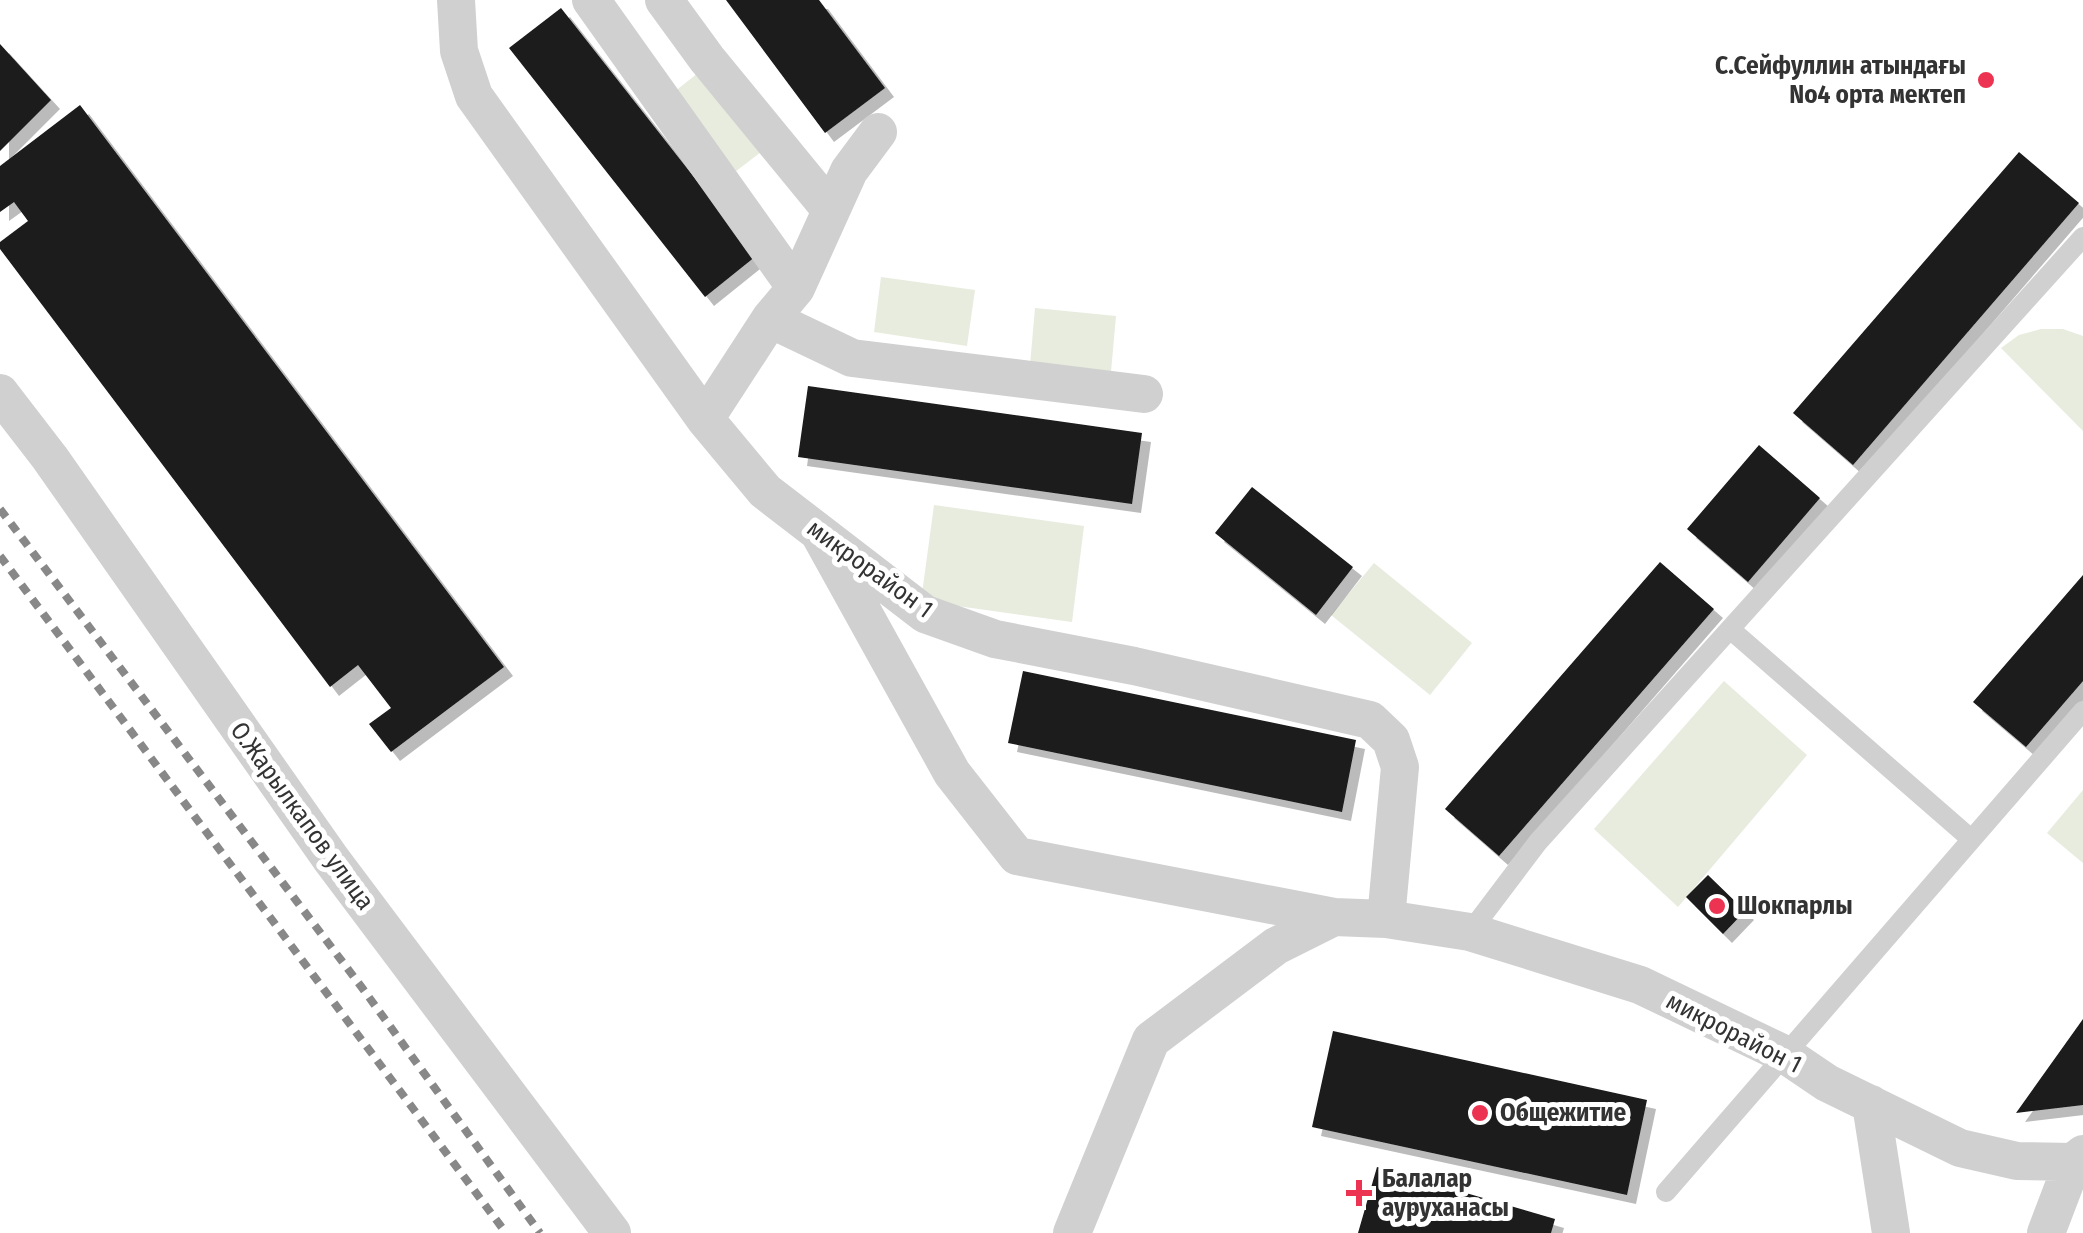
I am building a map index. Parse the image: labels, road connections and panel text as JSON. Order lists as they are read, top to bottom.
{
  "streets": {
    "street": ["микрорайон 1", "О.Жарылкапов улица"]
  },
  "places": {
    "other": ["С.Сейфуллин атындағы No4 орта мектеп", "Шокпарлы", "Общежитие"],
    "health": ["Балалар ауруханасы"]
  }
}
